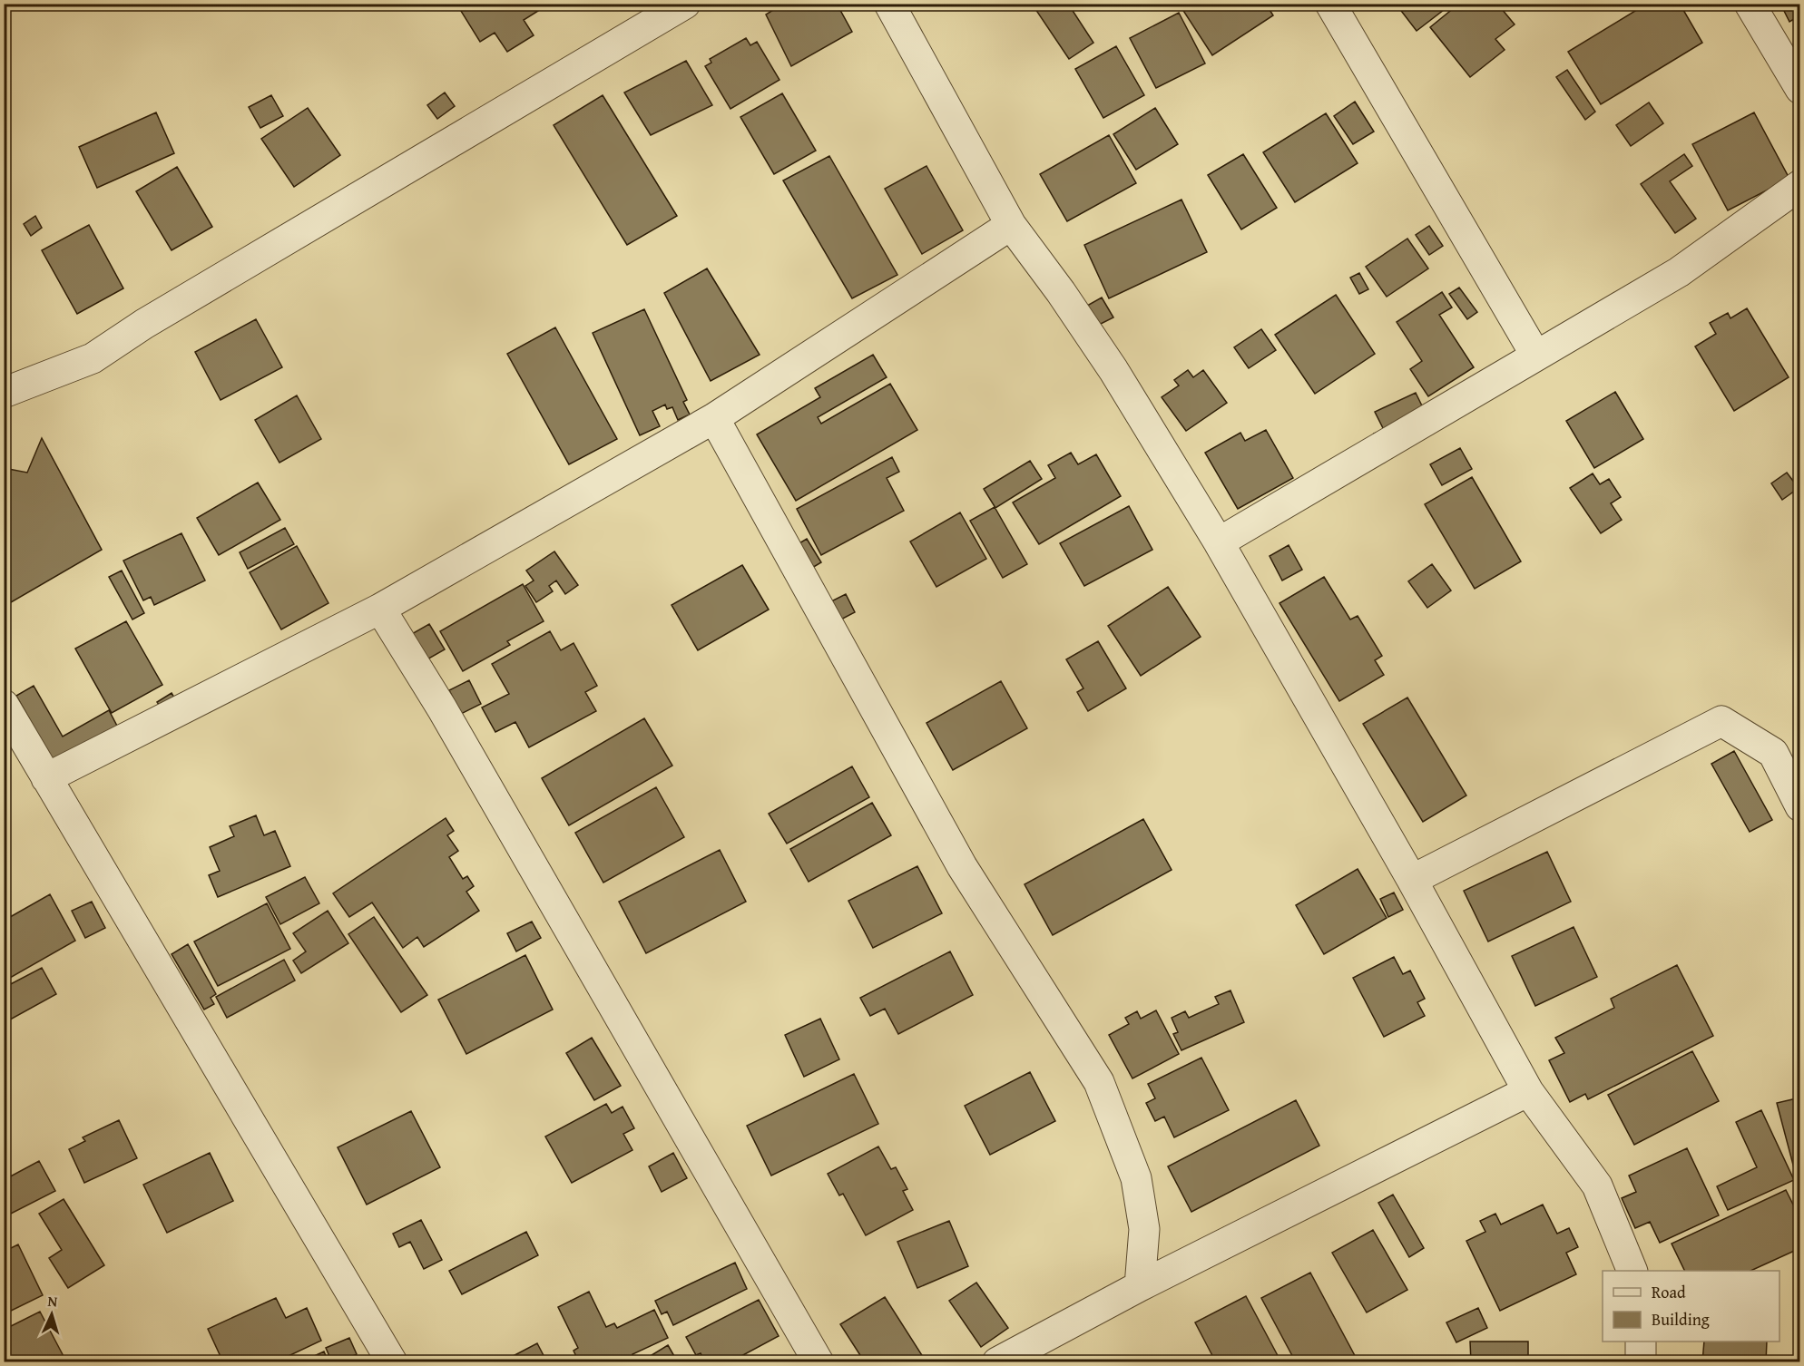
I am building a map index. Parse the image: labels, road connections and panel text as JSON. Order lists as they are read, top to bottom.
{
  "legend": ["Road", "Building"],
  "north": "top"
}
